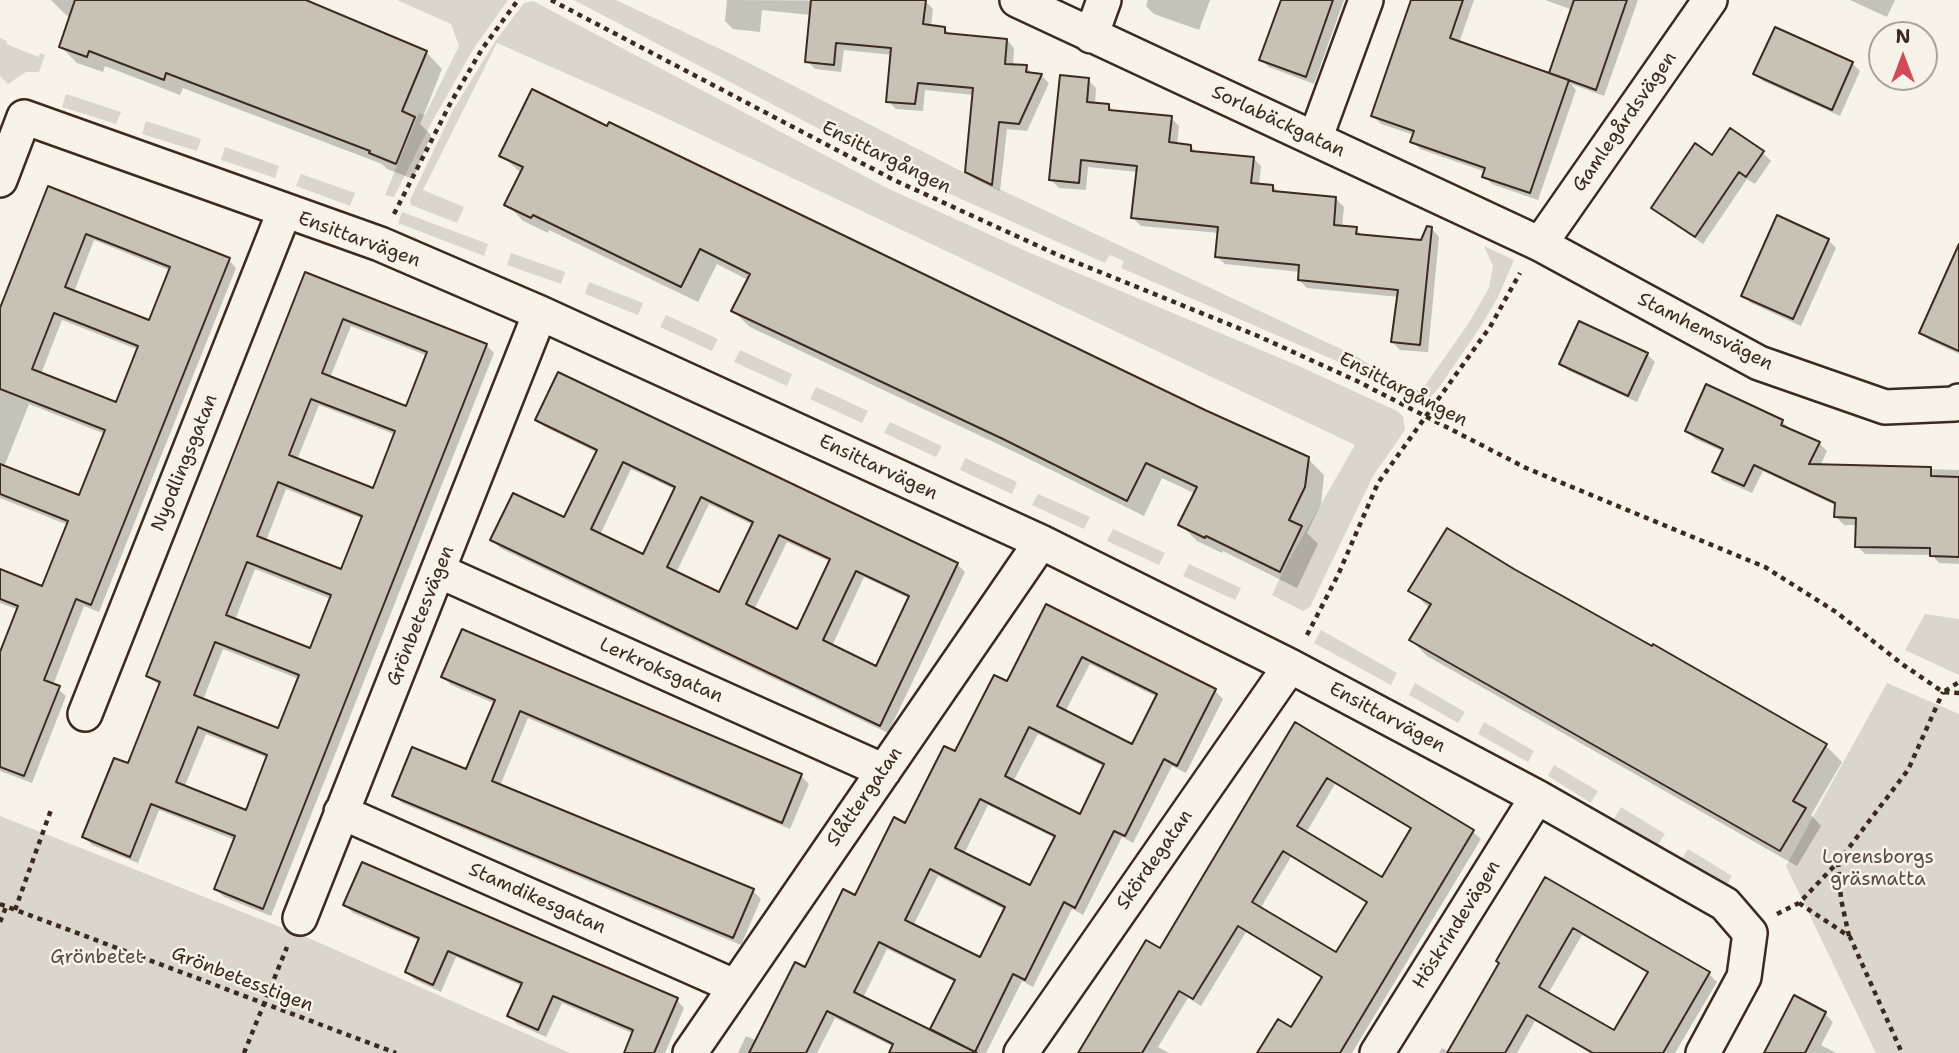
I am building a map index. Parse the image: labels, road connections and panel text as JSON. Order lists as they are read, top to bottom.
{
  "streets": {
    "street": [
      "Sorlabäckgatan",
      "Gamlegårdsvägen",
      "Ensittarvägen",
      "Stamhemsvägen",
      "Nyodlingsgatan",
      "Grönbetesvägen",
      "Lerkroksgatan",
      "Slåttergatan",
      "Skördegatan",
      "Stamdikesgatan",
      "Höskrindevägen"
    ],
    "path": ["Ensittargången", "Grönbetesstigen"]
  },
  "crossings": [
    ["Sorlabäckgatan", "Gamlegårdsvägen"],
    ["Sorlabäckgatan", "Stamhemsvägen"],
    ["Gamlegårdsvägen", "Stamhemsvägen"],
    ["Ensittarvägen", "Nyodlingsgatan"],
    ["Ensittarvägen", "Grönbetesvägen"],
    ["Ensittarvägen", "Slåttergatan"],
    ["Ensittarvägen", "Skördegatan"],
    ["Ensittarvägen", "Höskrindevägen"],
    ["Grönbetesvägen", "Lerkroksgatan"],
    ["Grönbetesvägen", "Stamdikesgatan"],
    ["Lerkroksgatan", "Slåttergatan"],
    ["Slåttergatan", "Stamdikesgatan"]
  ],
  "parks": ["Lorensborgs gräsmatta", "Grönbetet"],
  "north": "top"
}
